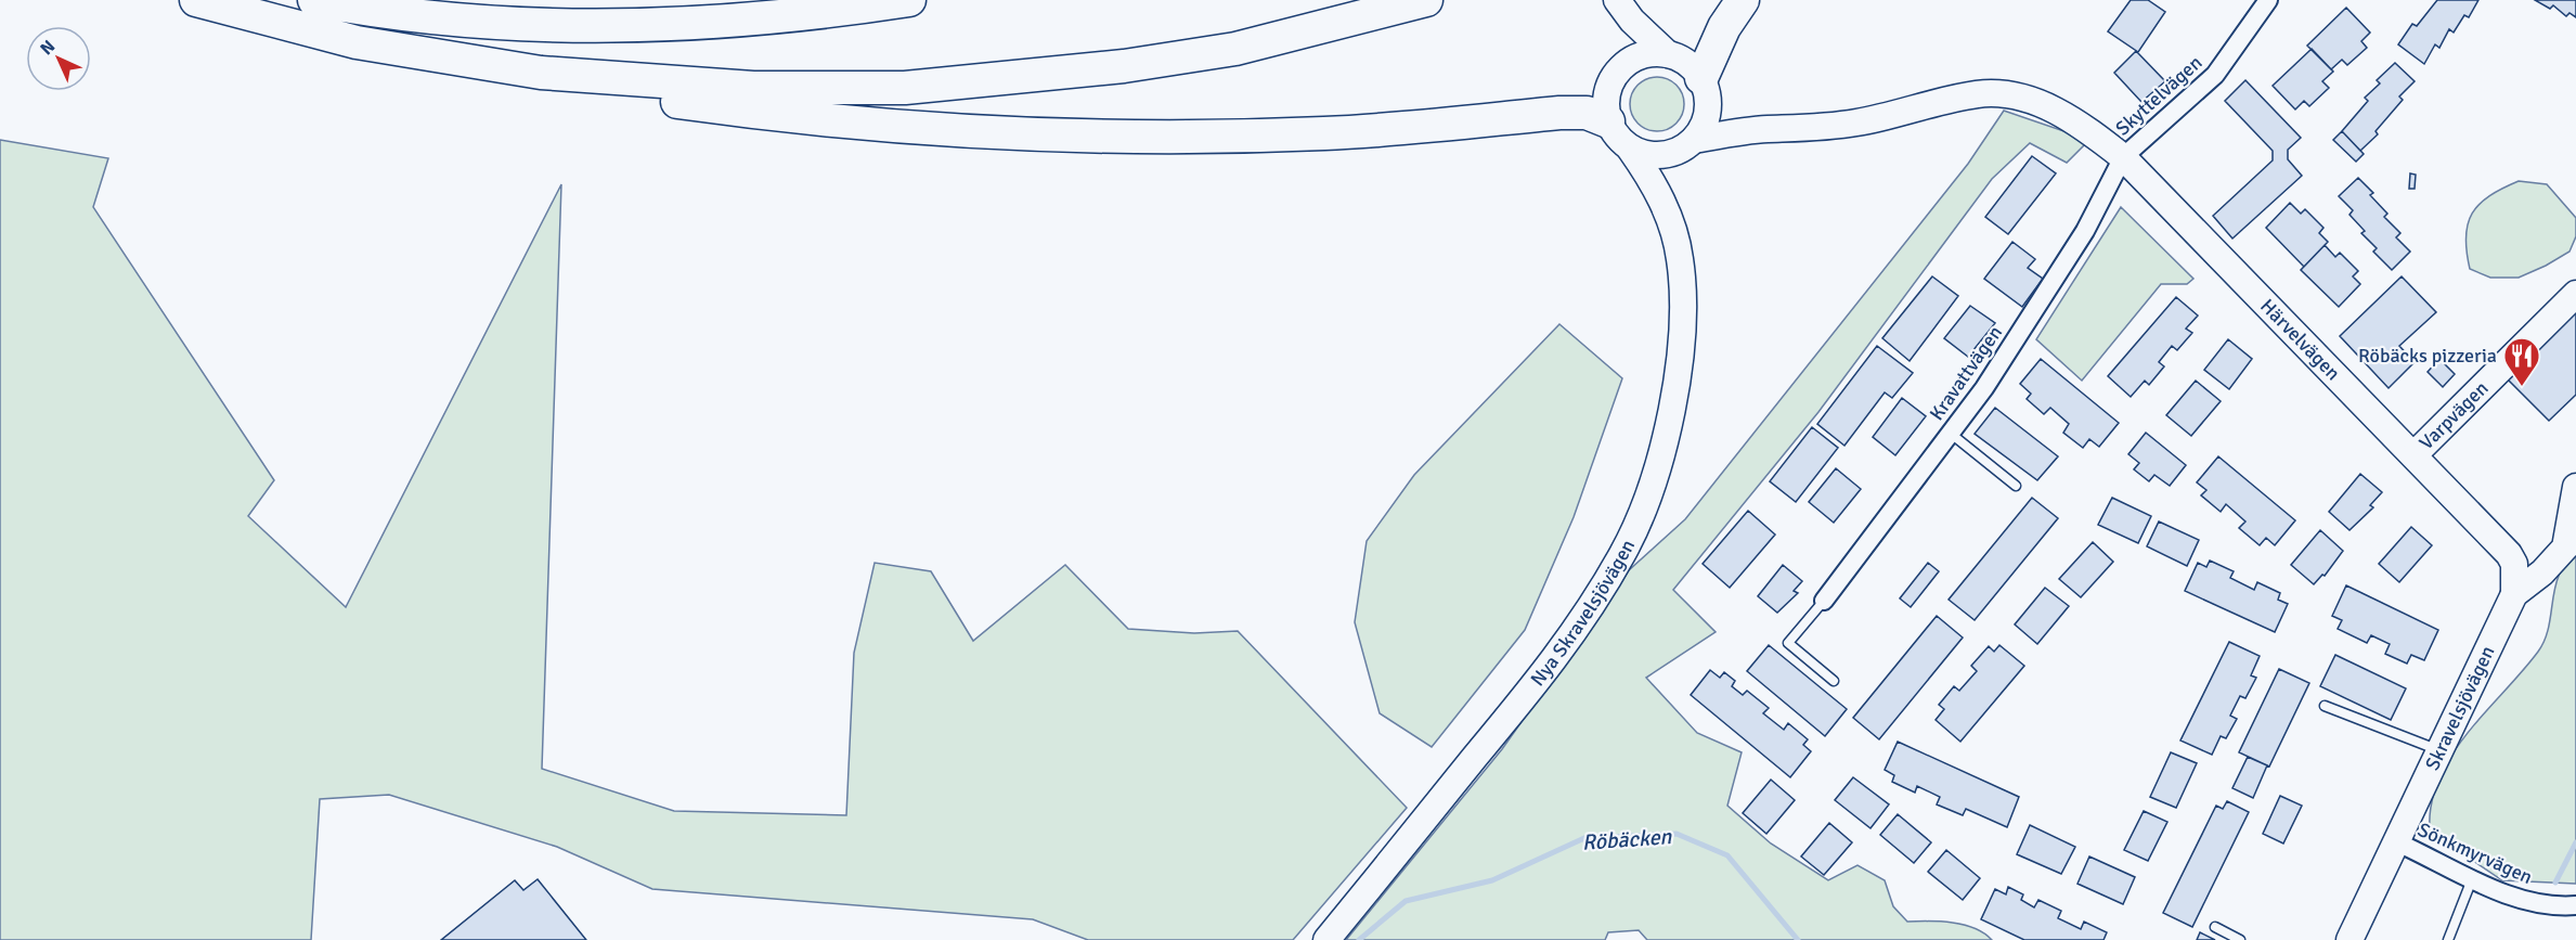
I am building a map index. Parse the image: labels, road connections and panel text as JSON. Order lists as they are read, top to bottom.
{
  "streets": {
    "street": [
      "Skyttelvägen",
      "Härvelvägen",
      "Kravattvägen",
      "Varpvägen",
      "Nya Skravelsjövägen",
      "Skravelsjövägen",
      "Sönkmyrvägen"
    ]
  },
  "crossings": [
    ["Skyttelvägen", "Härvelvägen"],
    ["Skyttelvägen", "Kravattvägen"],
    ["Härvelvägen", "Kravattvägen"],
    ["Härvelvägen", "Varpvägen"],
    ["Härvelvägen", "Skravelsjövägen"],
    ["Skravelsjövägen", "Sönkmyrvägen"]
  ],
  "water": ["Röbäcken"],
  "places": {
    "restaurant": ["Röbäcks pizzeria"]
  },
  "north": "top left"
}
